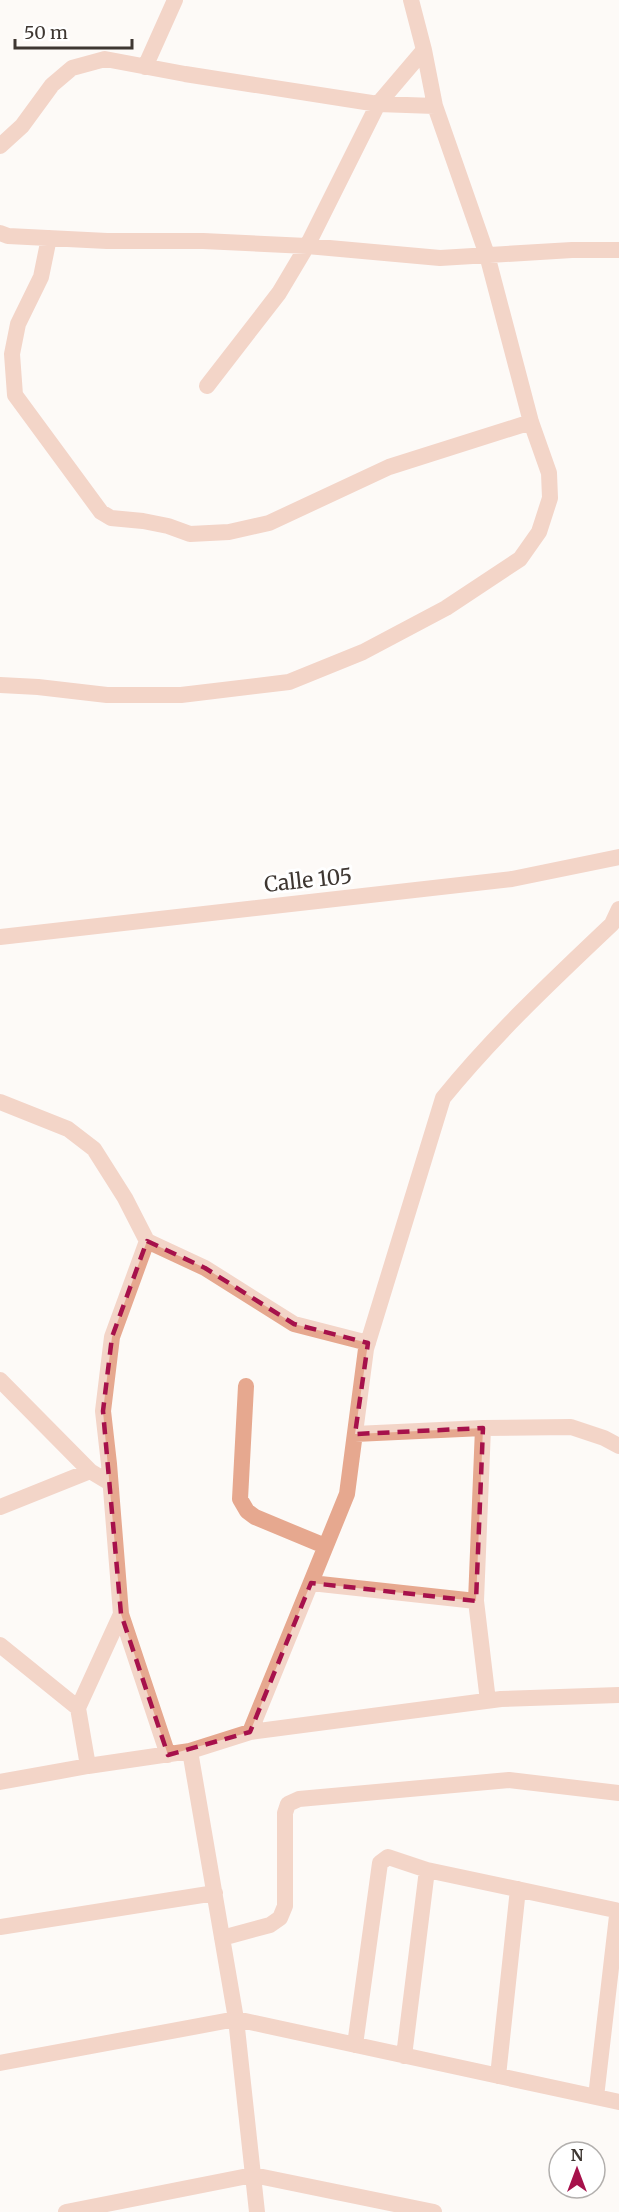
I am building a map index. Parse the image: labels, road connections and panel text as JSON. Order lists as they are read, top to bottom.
{
  "streets": {
    "street": ["Calle 105"]
  },
  "scale_bar": "50 m",
  "north": "top"
}
